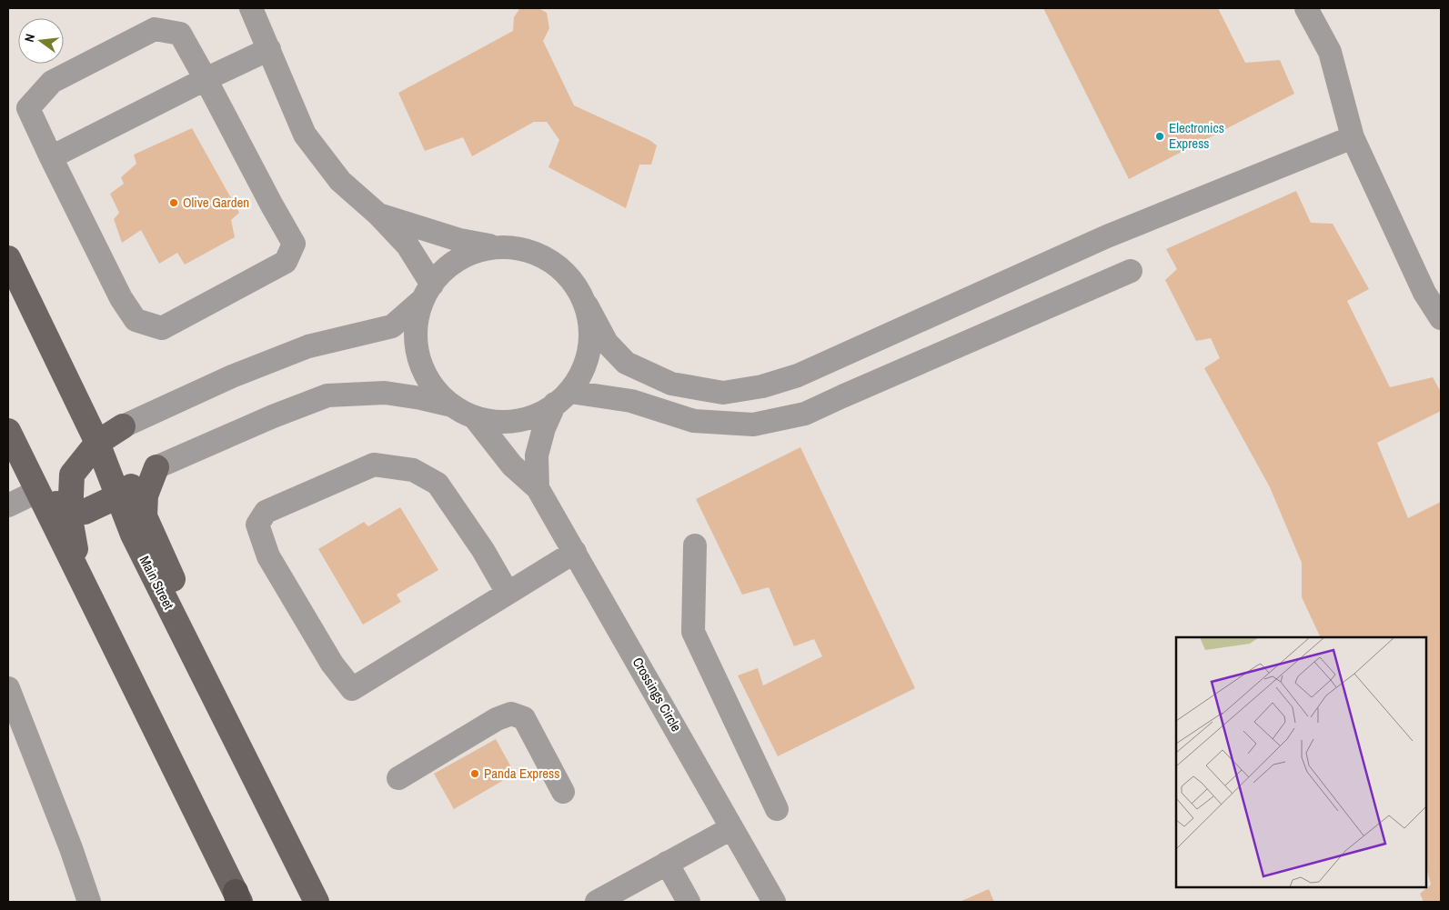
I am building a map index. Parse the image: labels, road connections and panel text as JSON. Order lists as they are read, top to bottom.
{
  "streets": {
    "main road": ["Main Street"],
    "lane": ["Crossings Circle"]
  },
  "places": ["Electronics Express", "Olive Garden", "Panda Express"],
  "north": "left"
}
